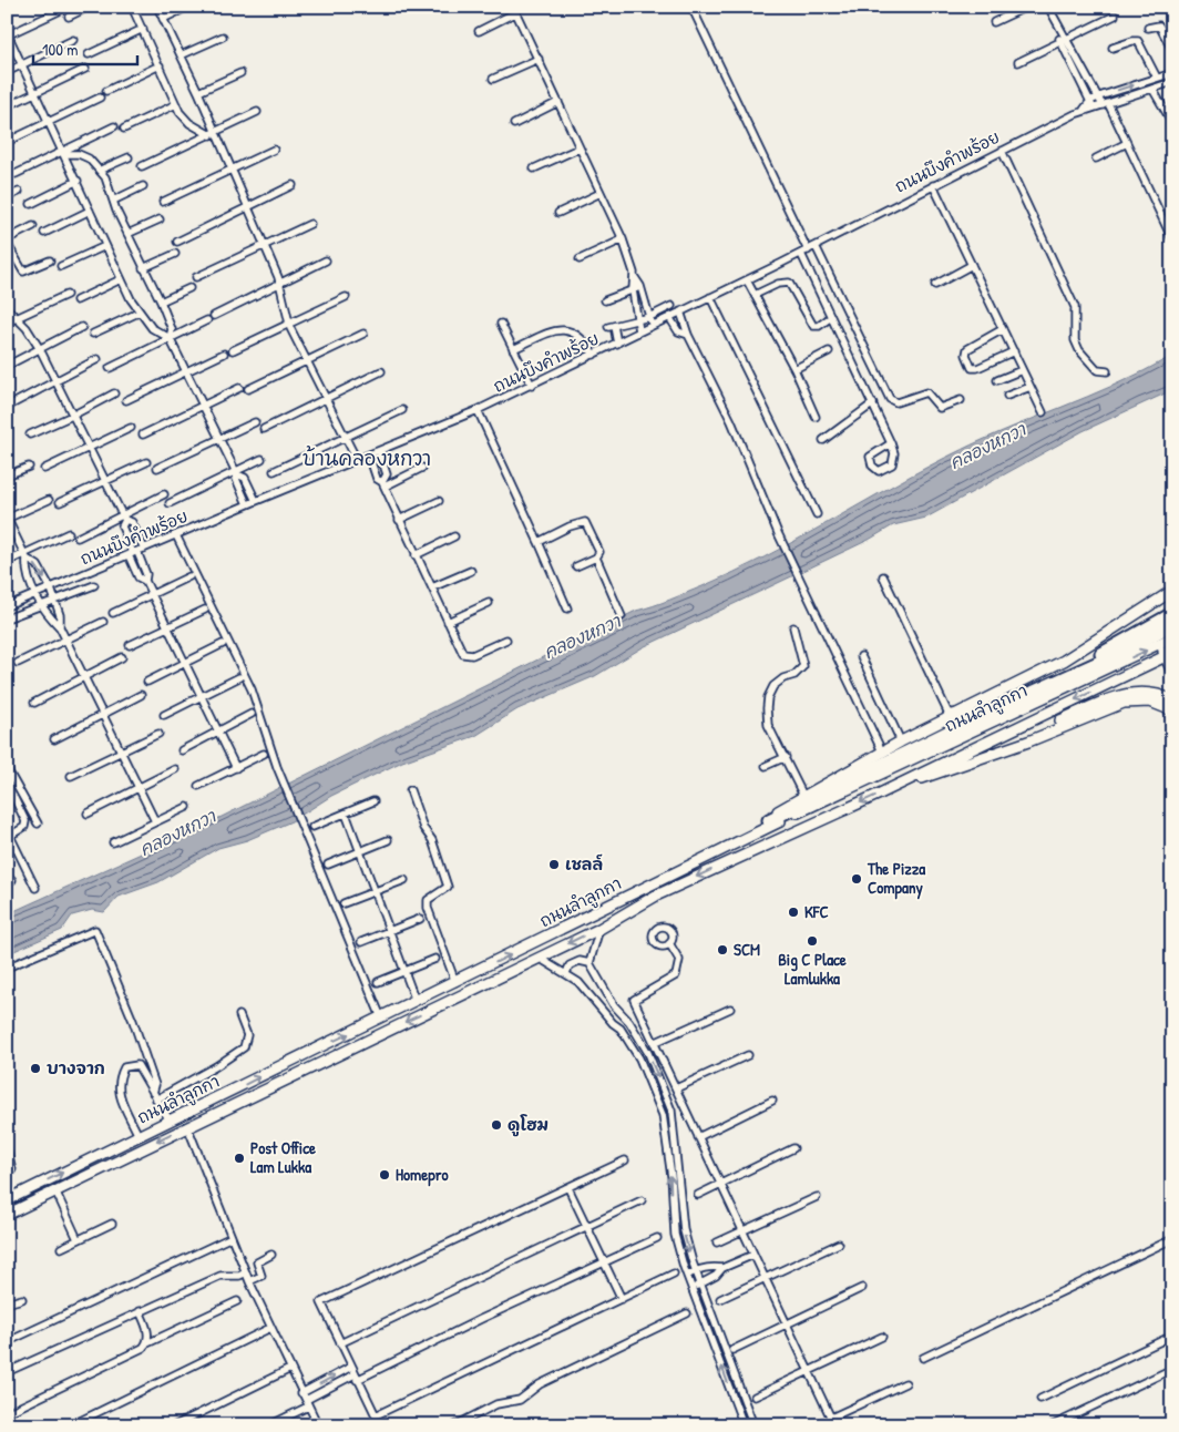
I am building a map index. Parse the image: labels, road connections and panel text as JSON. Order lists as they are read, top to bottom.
{
  "streets": {
    "main road": ["ถนนลำลูกกา"],
    "street": ["ถนนบึงคำพร้อย"]
  },
  "districts": ["บ้านคลองหกวา"],
  "water": ["คลองหกวา"],
  "places": [
    "เชลล์",
    "The Pizza Company",
    "KFC",
    "Big C Place Lamlukka",
    "SCM",
    "บางจาก",
    "ดูโฮม",
    "Post Office Lam Lukka",
    "Homepro"
  ],
  "scale_bar": "100 m"
}
